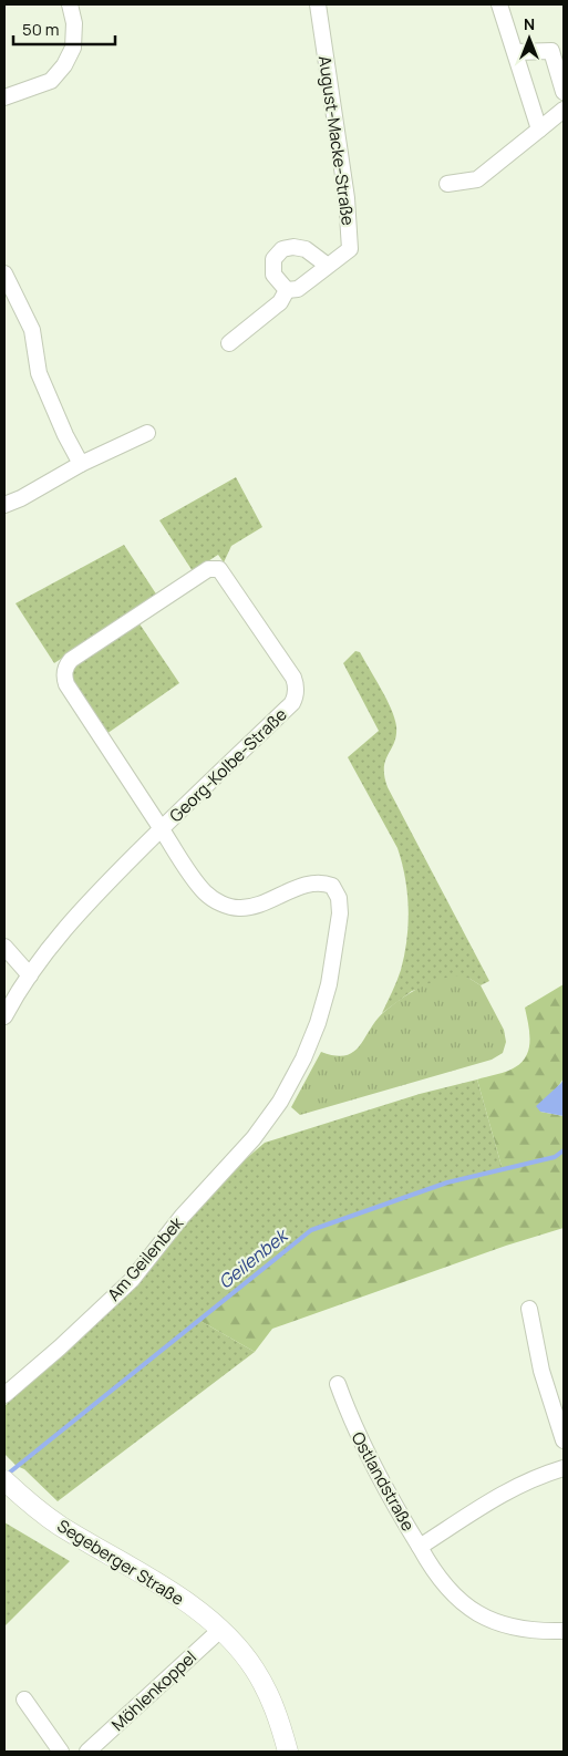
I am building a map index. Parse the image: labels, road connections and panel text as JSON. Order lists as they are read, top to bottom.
{
  "streets": {
    "main road": ["Segeberger Straße"],
    "street": [
      "August-Macke-Straße",
      "Georg-Kolbe-Straße",
      "Am Geilenbek",
      "Ostlandstraße",
      "Möhlenkoppel"
    ]
  },
  "crossings": [
    ["Georg-Kolbe-Straße", "Am Geilenbek"],
    ["Segeberger Straße", "Möhlenkoppel"]
  ],
  "water": ["Geilenbek"],
  "scale_bar": "50 m",
  "north": "top"
}
